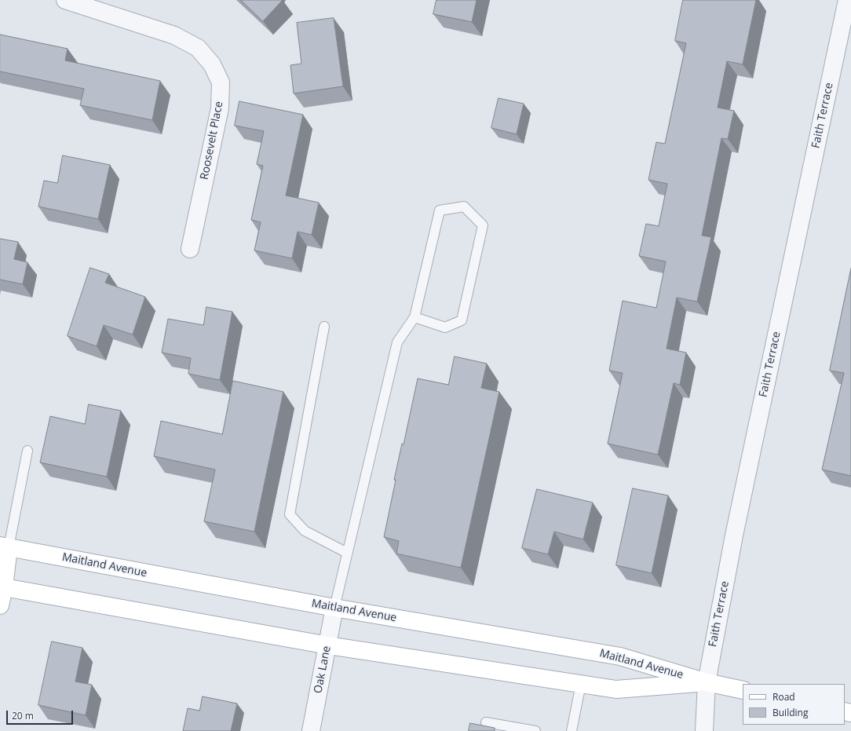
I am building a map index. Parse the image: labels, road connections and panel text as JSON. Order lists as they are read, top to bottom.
{
  "streets": {
    "main road": ["Maitland Avenue"],
    "street": ["Faith Terrace", "Roosevelt Place", "Oak Lane"]
  },
  "crossings": [
    ["Faith Terrace", "Maitland Avenue"],
    ["Maitland Avenue", "Oak Lane"]
  ],
  "legend": ["Road", "Building"],
  "scale_bar": "20 m"
}
